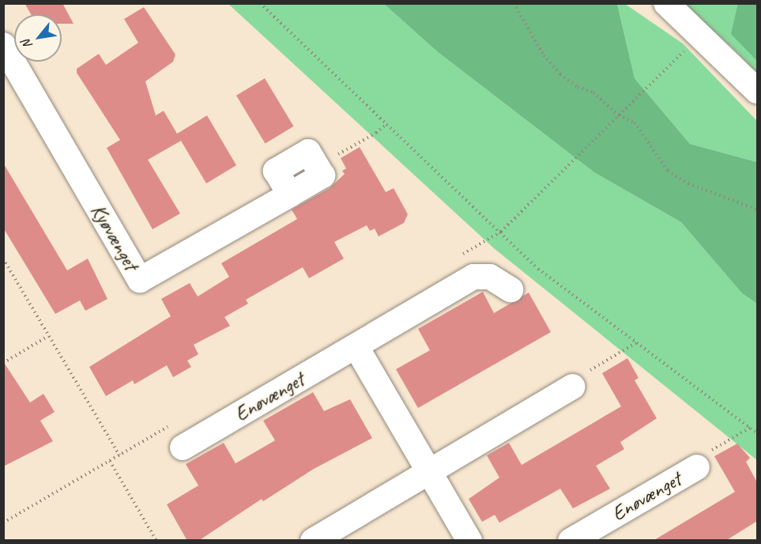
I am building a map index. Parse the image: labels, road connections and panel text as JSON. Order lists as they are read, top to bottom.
{
  "streets": {
    "street": ["Kyøvænget", "Enøvænget"]
  },
  "north": "bottom left"
}
